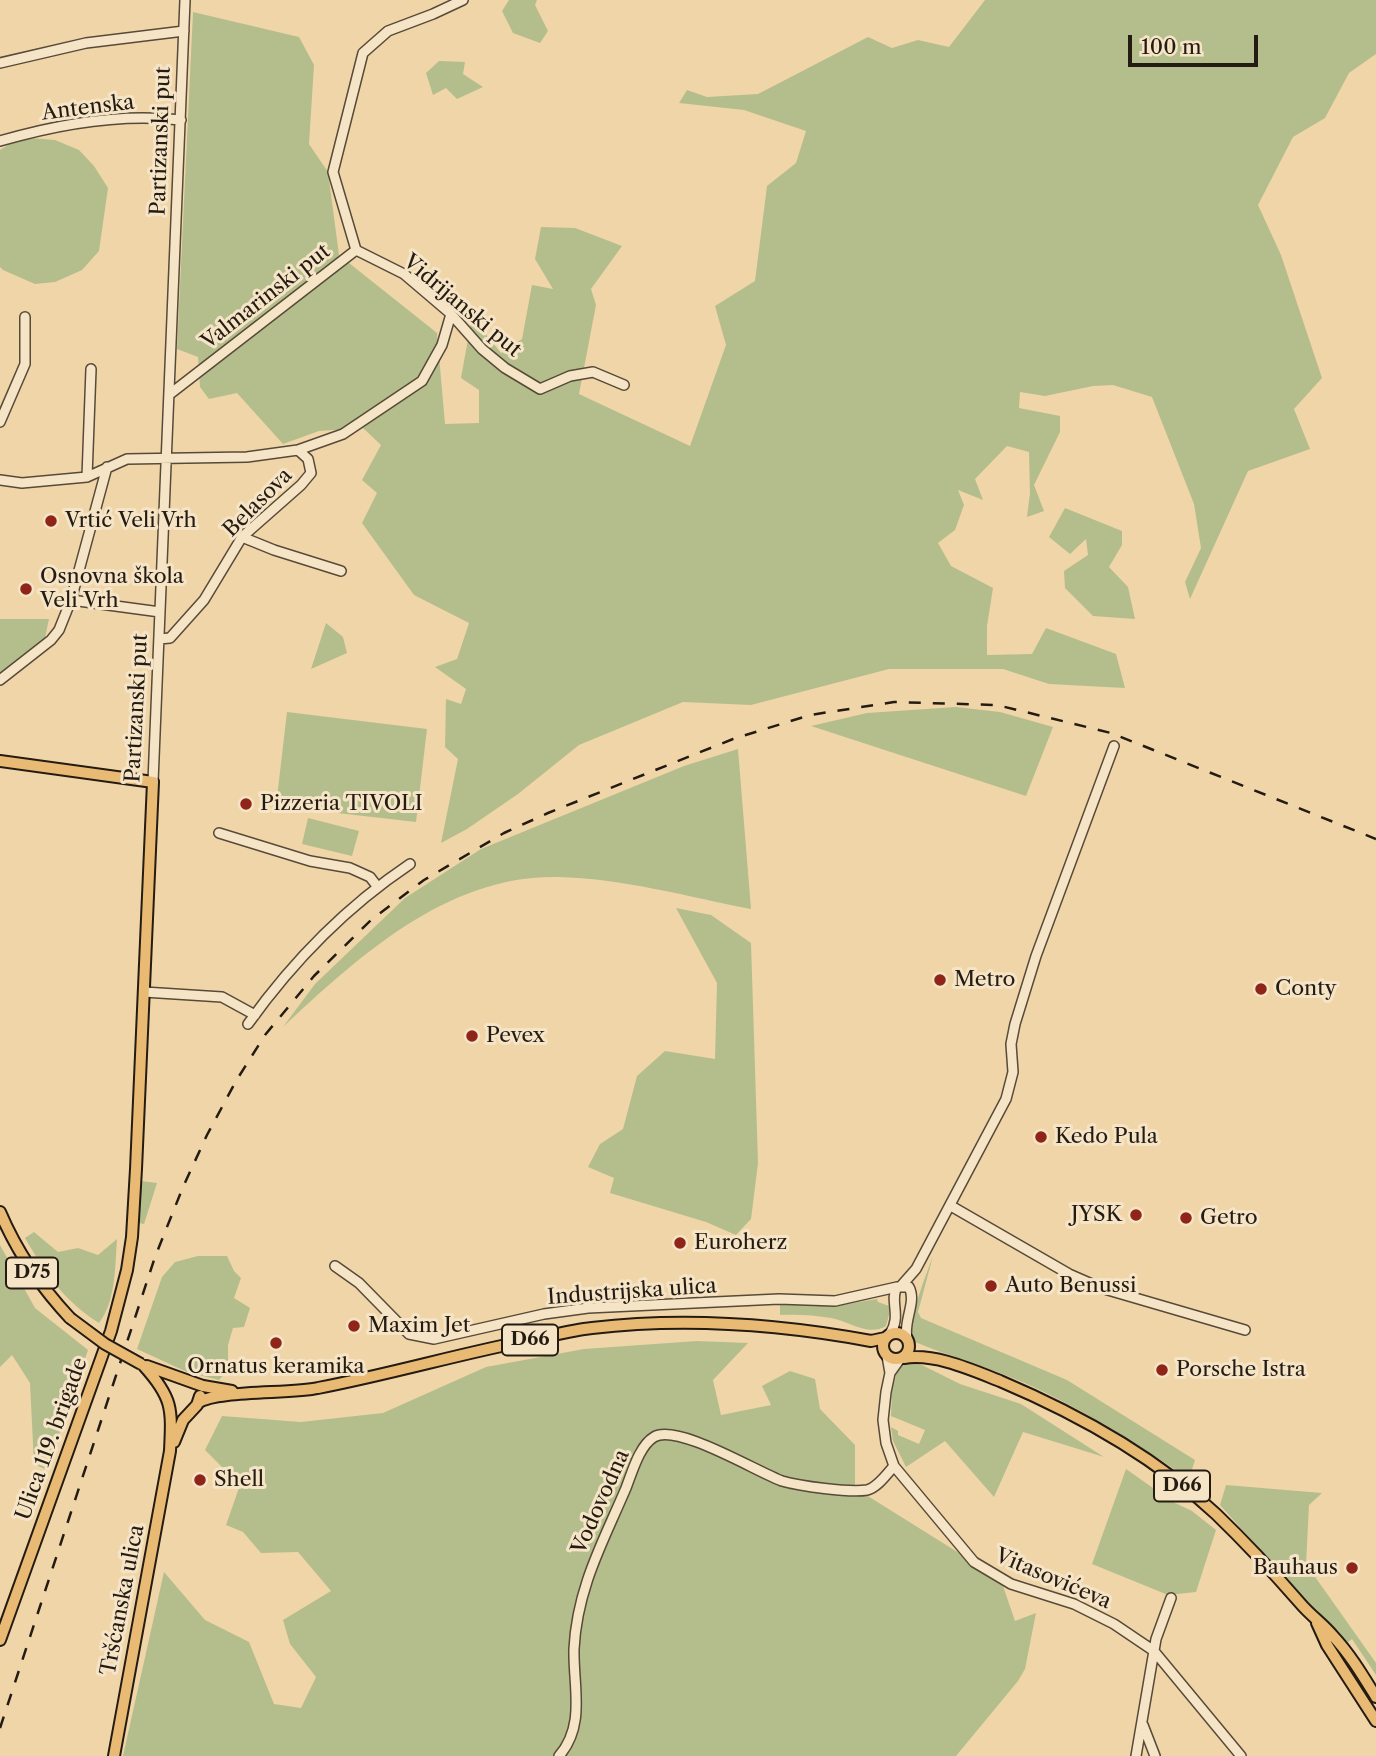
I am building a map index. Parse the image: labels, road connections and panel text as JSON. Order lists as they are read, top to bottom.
{
  "streets": {
    "main road": [
      "Partizanski put",
      "D75",
      "D66",
      "Ulica 119. brigade",
      "Tršćanska ulica"
    ],
    "street": [
      "Antenska",
      "Valmarinski put",
      "Vidrijanski put",
      "Belasova",
      "Industrijska ulica",
      "Vodovodna",
      "Vitasovićeva"
    ]
  },
  "crossings": [
    ["Antenska", "Partizanski put"],
    ["Partizanski put", "Valmarinski put"],
    ["Partizanski put", "Belasova"],
    ["Partizanski put", "Ulica 119. brigade"],
    ["Valmarinski put", "Vidrijanski put"],
    ["D75", "D66"],
    ["D66", "Vitasovićeva"],
    ["Vodovodna", "Vitasovićeva"]
  ],
  "places": [
    "Vrtić Veli Vrh",
    "Osnovna škola Veli Vrh",
    "Pizzeria TIVOLI",
    "Metro",
    "Conty",
    "Pevex",
    "Kedo Pula",
    "JYSK",
    "Getro",
    "Euroherz",
    "Auto Benussi",
    "Maxim Jet",
    "Ornatus keramika",
    "Porsche Istra",
    "Shell",
    "Bauhaus"
  ],
  "scale_bar": "100 m"
}
